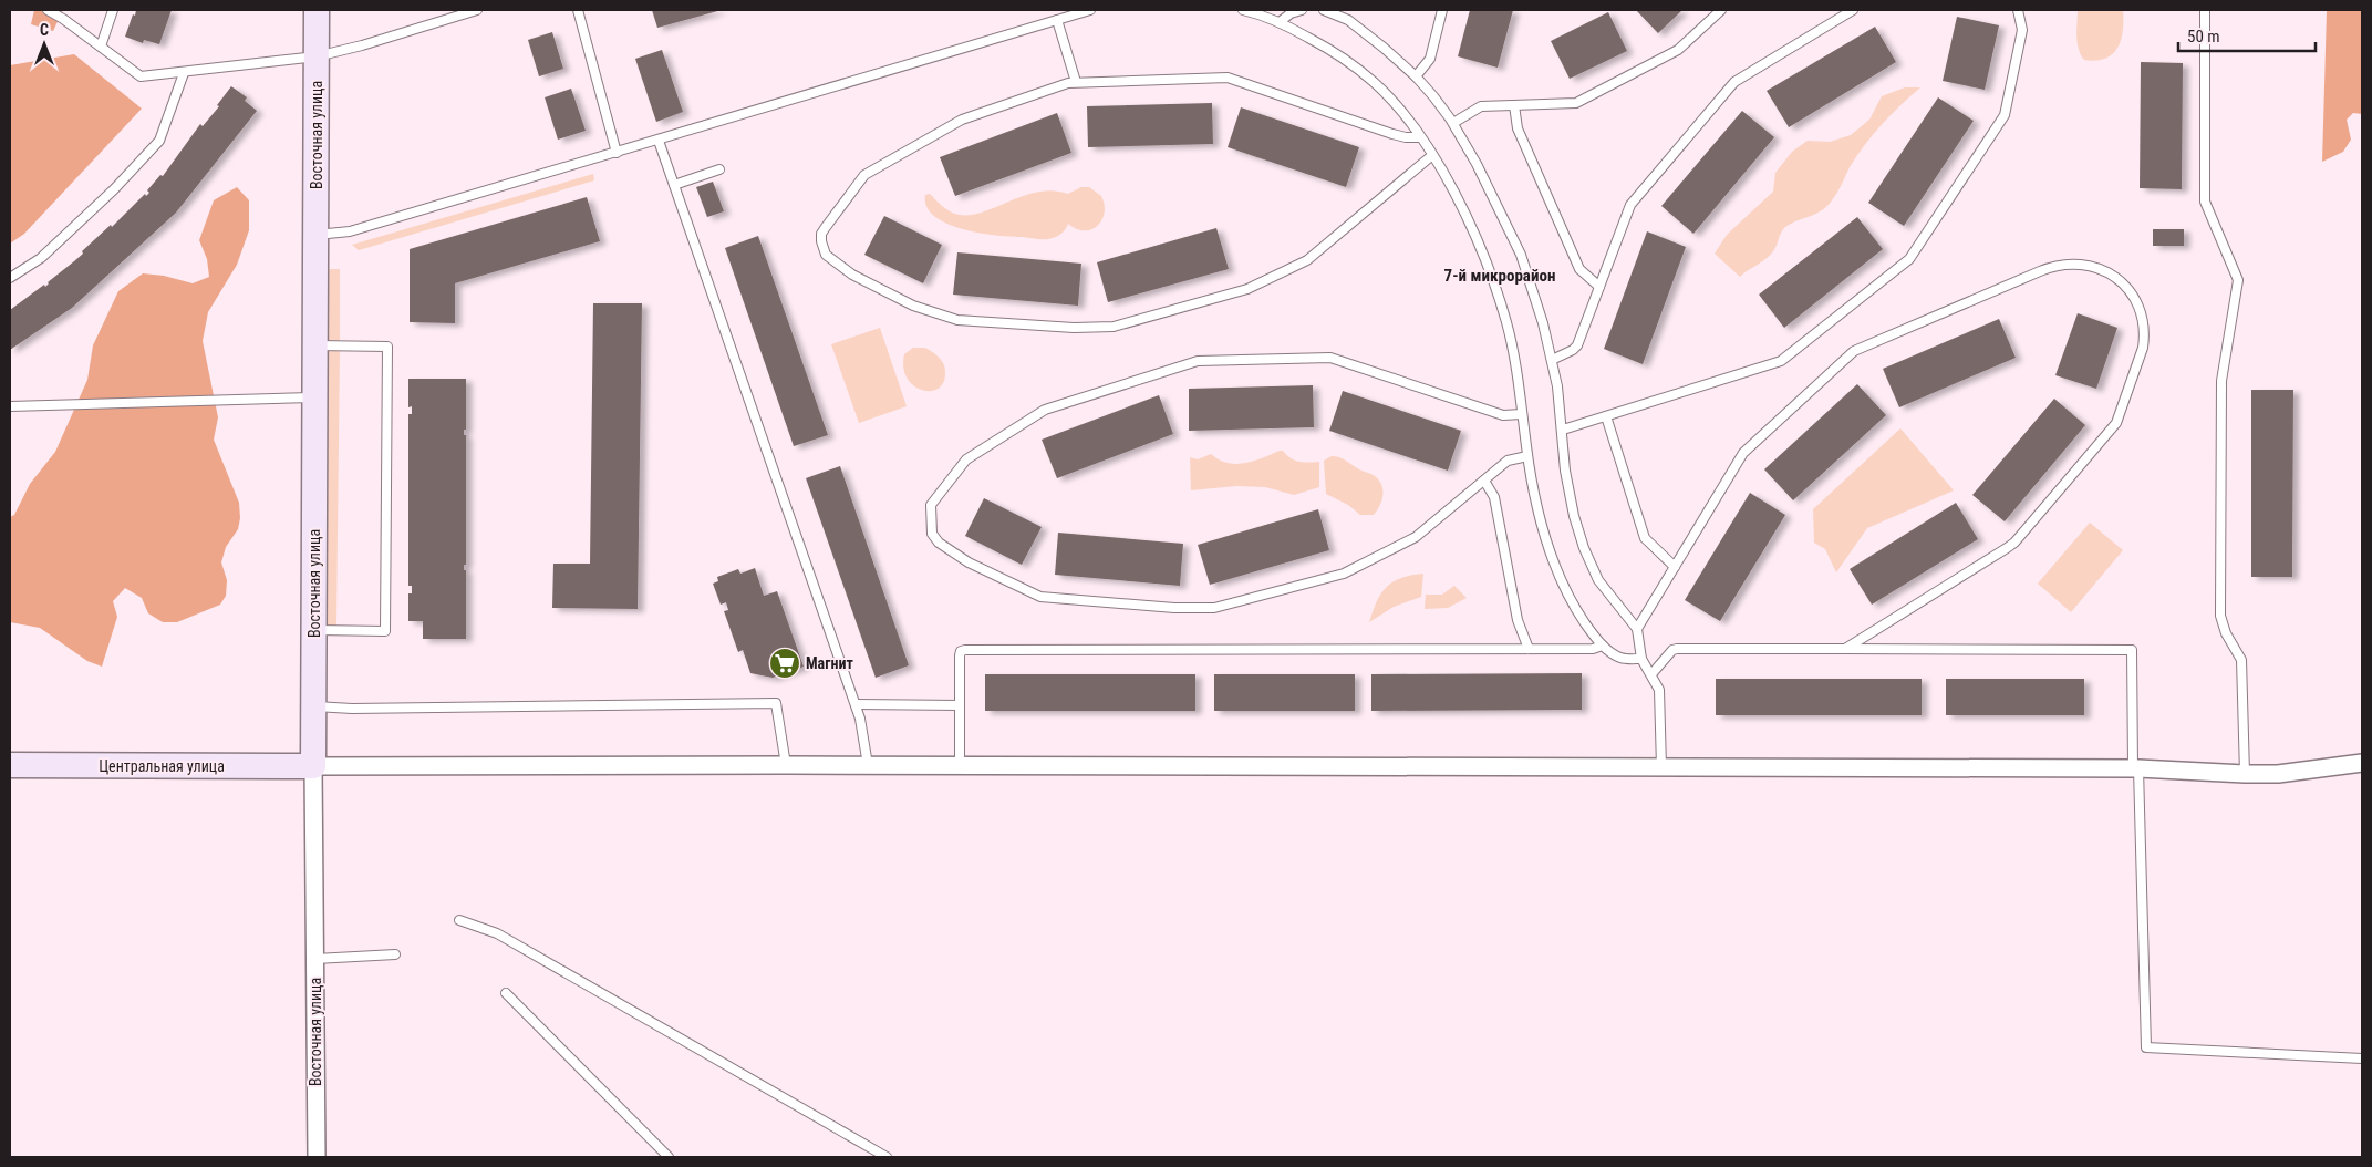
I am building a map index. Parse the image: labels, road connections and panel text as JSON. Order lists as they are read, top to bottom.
{
  "streets": {
    "main road": ["Восточная улица", "Центральная улица"]
  },
  "crossings": [
    ["Восточная улица", "Центральная улица"]
  ],
  "districts": ["7-й микрорайон"],
  "places": {
    "supermarket": ["Магнит"]
  },
  "scale_bar": "50 m",
  "north": "top"
}
